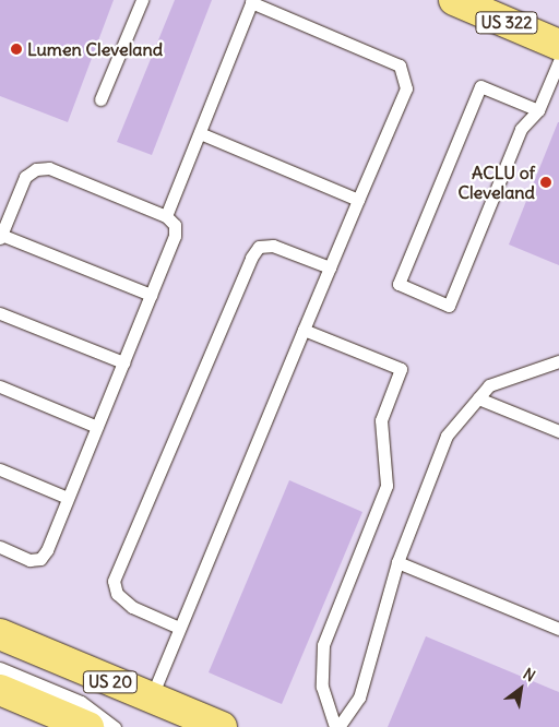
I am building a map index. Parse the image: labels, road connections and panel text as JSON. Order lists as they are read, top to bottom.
{
  "streets": {
    "main road": ["US 322", "US 20"]
  },
  "places": ["Lumen Cleveland", "ACLU of Cleveland"],
  "north": "top right"
}
